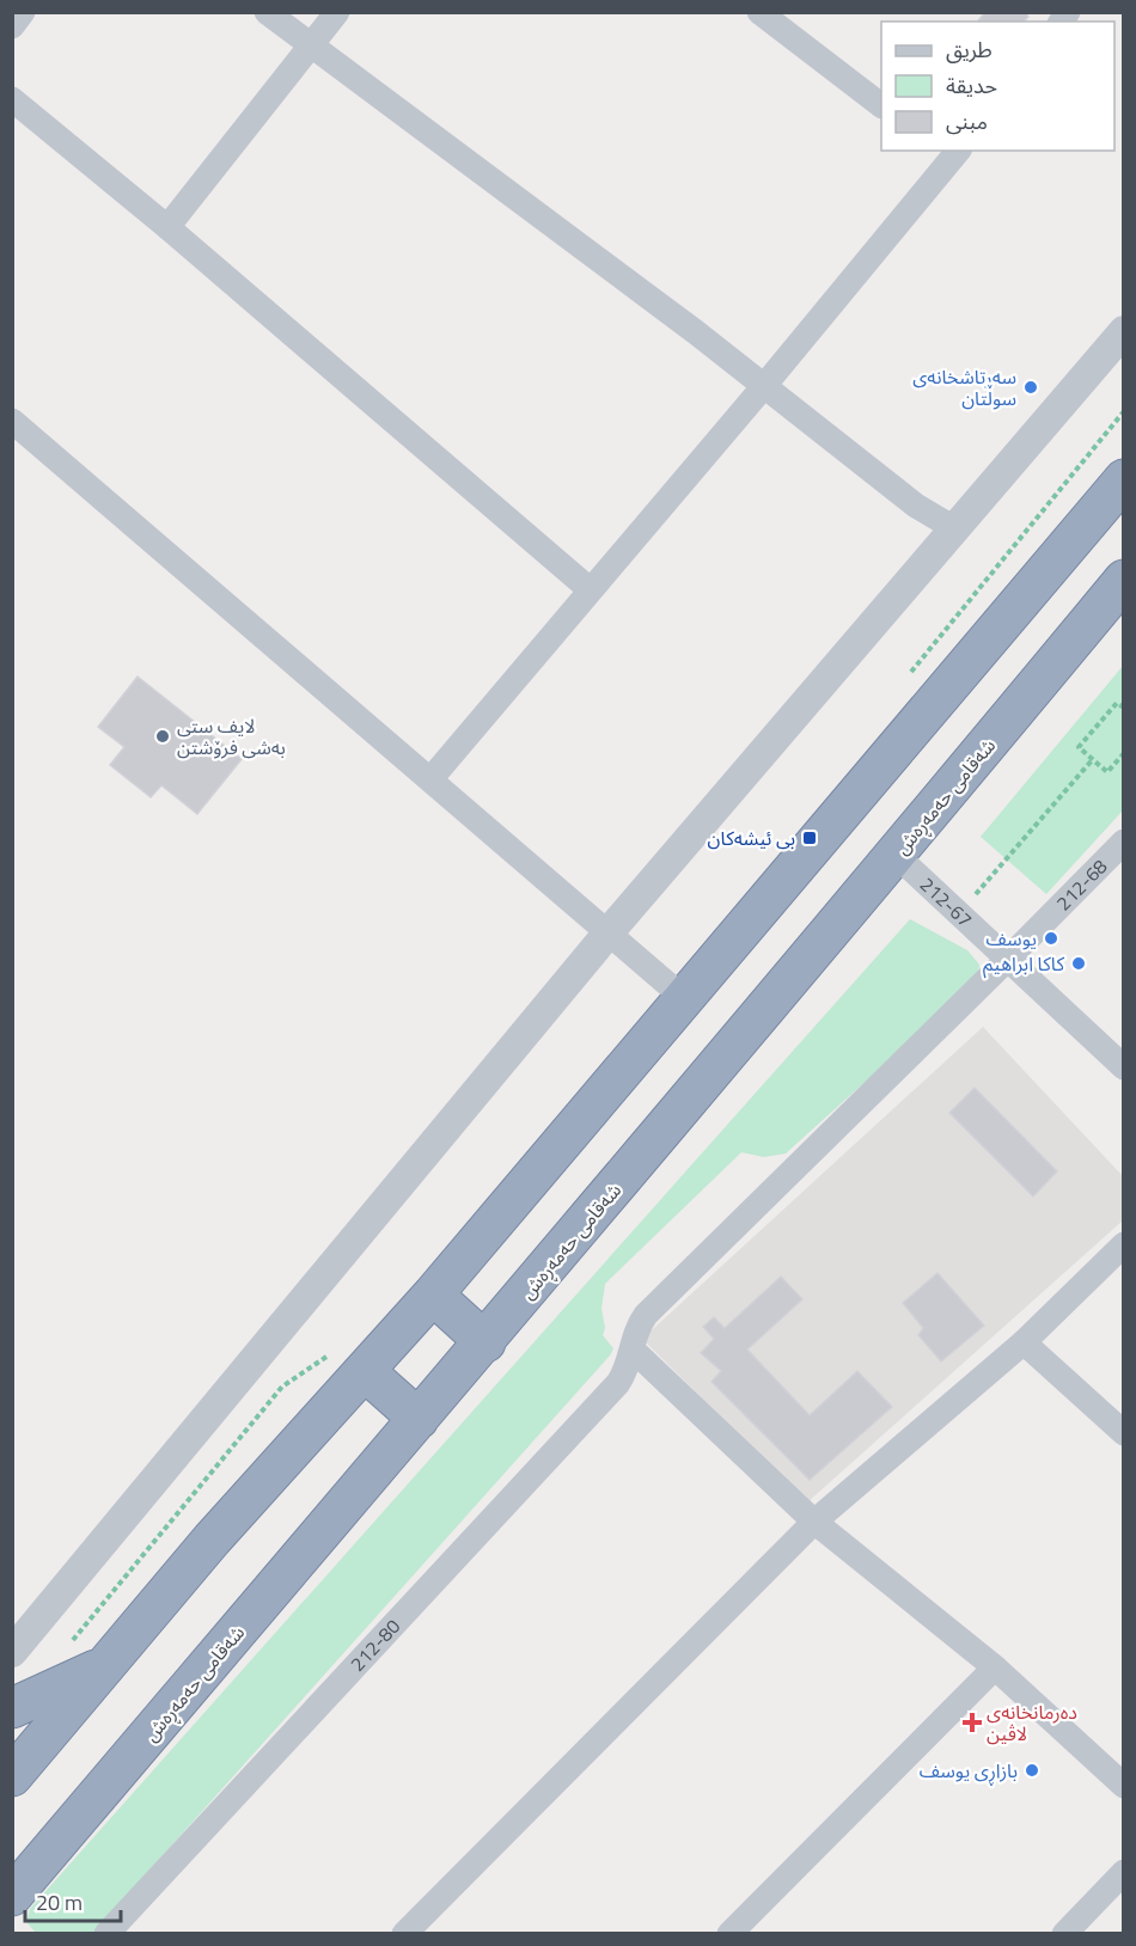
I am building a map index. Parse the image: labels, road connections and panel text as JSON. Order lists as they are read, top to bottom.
{
  "streets": {
    "highway": ["شەقامی حەمەڕەش"],
    "street": ["212-68", "212-67", "212-80"]
  },
  "crossings": [
    ["شەقامی حەمەڕەش", "212-67"],
    ["212-68", "212-67"],
    ["212-68", "212-80"]
  ],
  "places": {
    "other": [
      "سەرتاشخانەی سوڵتان",
      "لایف ستی بەشی فرۆشتن",
      "يوسف",
      "کاکا ابراهيم",
      "بازاڕی یوسف"
    ],
    "transit": ["بی ئیشەکان"],
    "health": ["دەرمانخانەی لاڤین"]
  },
  "legend": ["طريق", "حديقة", "مبنى"],
  "scale_bar": "20 m"
}
